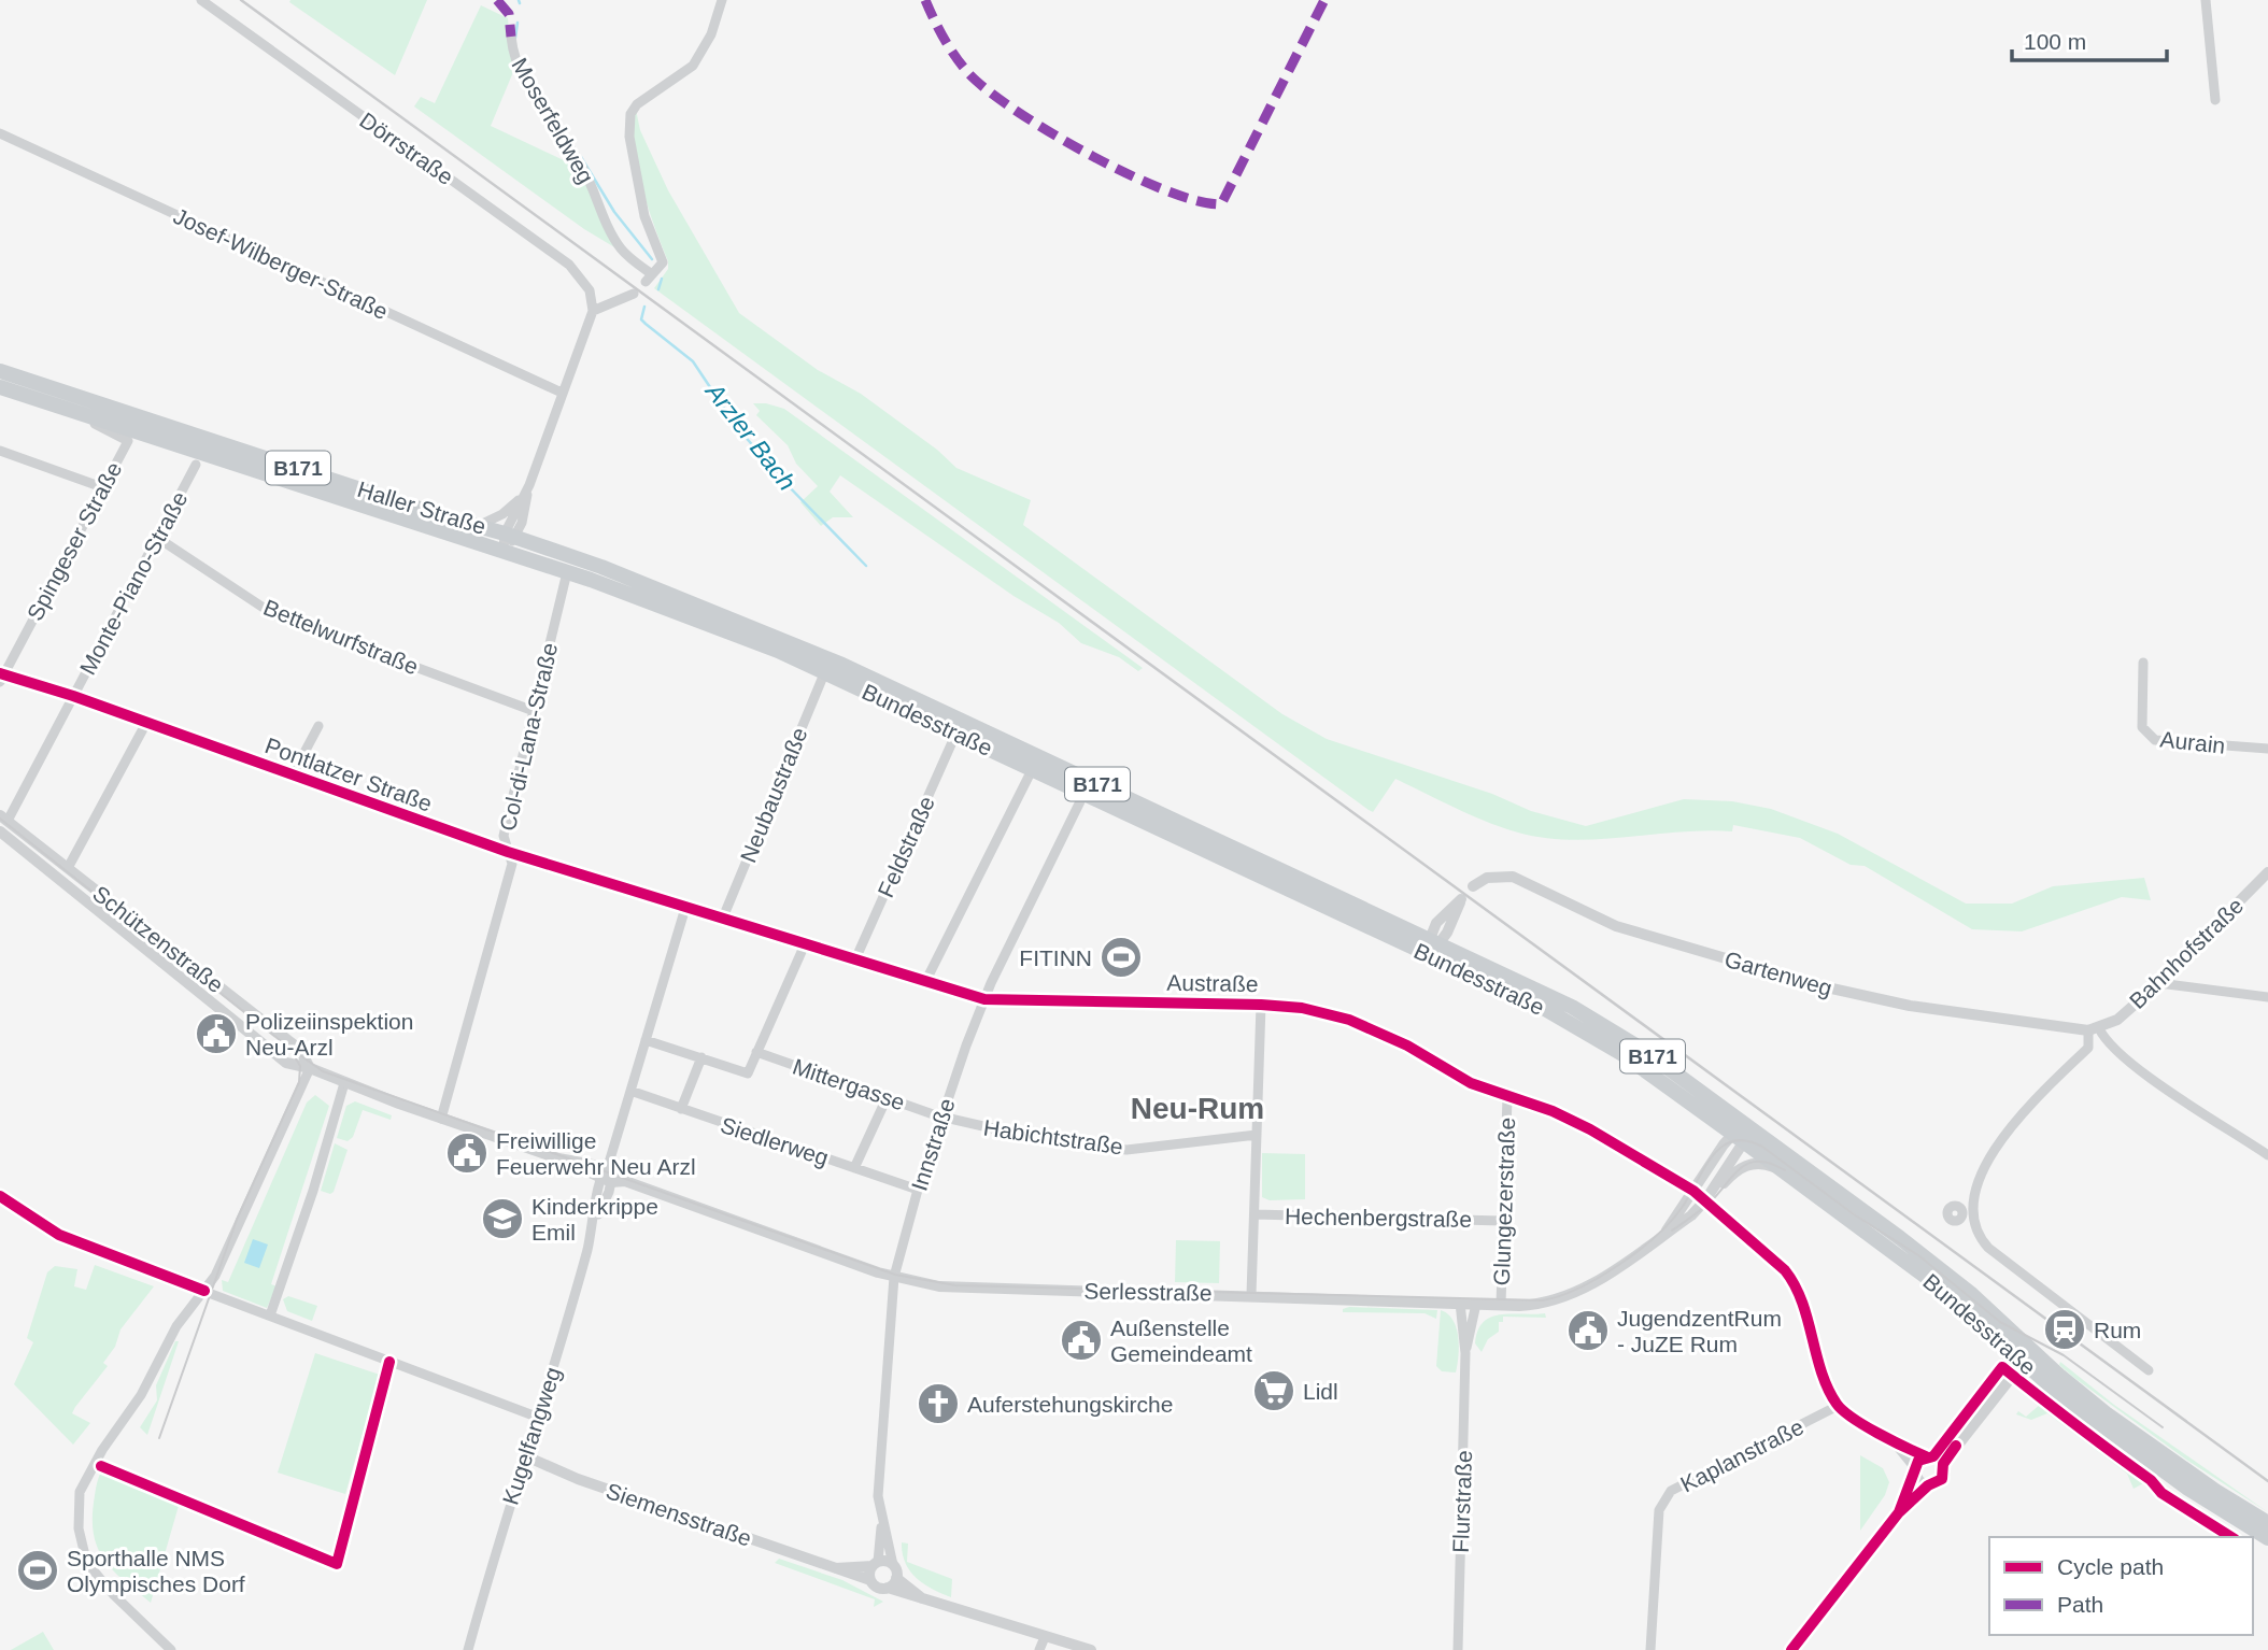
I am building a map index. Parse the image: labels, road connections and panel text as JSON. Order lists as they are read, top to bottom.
{
  "streets": {
    "main road": ["B171", "Haller Straße", "Bundesstraße"],
    "street": [
      "Moserfeldweg",
      "Dörrstraße",
      "Josef-Wilberger-Straße",
      "Spingeser Straße",
      "Monte-Piano-Straße",
      "Bettelwurfstraße",
      "Col-di-Lana-Straße",
      "Aurain",
      "Pontlatzer Straße",
      "Neubaustraße",
      "Feldstraße",
      "Schützenstraße",
      "Bahnhofstraße",
      "Gartenweg",
      "Austraße",
      "Mittergasse",
      "Habichtstraße",
      "Siedlerweg",
      "Innstraße",
      "Glungezerstraße",
      "Hechenbergstraße",
      "Serlesstraße",
      "Kugelfangweg",
      "Kaplanstraße",
      "Flurstraße",
      "Siemensstraße"
    ]
  },
  "crossings": [
    ["B171", "Bundesstraße"],
    ["Haller Straße", "Spingeser Straße"],
    ["Haller Straße", "Bundesstraße"],
    ["Haller Straße", "Col-di-Lana-Straße"],
    ["Spingeser Straße", "Pontlatzer Straße"],
    ["Monte-Piano-Straße", "Bettelwurfstraße"],
    ["Monte-Piano-Straße", "Pontlatzer Straße"],
    ["Monte-Piano-Straße", "Schützenstraße"],
    ["Bettelwurfstraße", "Col-di-Lana-Straße"],
    ["Bundesstraße", "Neubaustraße"],
    ["Bundesstraße", "Feldstraße"],
    ["Bundesstraße", "Innstraße"],
    ["Bundesstraße", "Serlesstraße"],
    ["Col-di-Lana-Straße", "Pontlatzer Straße"],
    ["Col-di-Lana-Straße", "Schützenstraße"],
    ["Pontlatzer Straße", "Austraße"],
    ["Pontlatzer Straße", "Kugelfangweg"],
    ["Neubaustraße", "Austraße"],
    ["Feldstraße", "Austraße"],
    ["Schützenstraße", "Serlesstraße"],
    ["Schützenstraße", "Kugelfangweg"],
    ["Bahnhofstraße", "Gartenweg"],
    ["Austraße", "Innstraße"],
    ["Austraße", "Glungezerstraße"],
    ["Austraße", "Serlesstraße"],
    ["Austraße", "Kugelfangweg"],
    ["Mittergasse", "Habichtstraße"],
    ["Mittergasse", "Innstraße"],
    ["Habichtstraße", "Innstraße"],
    ["Siedlerweg", "Innstraße"],
    ["Siedlerweg", "Kugelfangweg"],
    ["Innstraße", "Serlesstraße"],
    ["Innstraße", "Siemensstraße"],
    ["Glungezerstraße", "Hechenbergstraße"],
    ["Glungezerstraße", "Serlesstraße"],
    ["Serlesstraße", "Kugelfangweg"],
    ["Serlesstraße", "Flurstraße"],
    ["Kugelfangweg", "Siemensstraße"]
  ],
  "districts": ["Neu-Rum"],
  "water": ["Arzler Bach"],
  "places": {
    "sports": ["FITINN", "Sporthalle NMS Olympisches Dorf"],
    "public building": [
      "Polizeiinspektion Neu-Arzl",
      "Freiwillige Feuerwehr Neu Arzl",
      "JugendzentRum - JuZE Rum",
      "Außenstelle Gemeindeamt"
    ],
    "school or university": ["Kinderkrippe Emil"],
    "station": ["Rum"],
    "supermarket": ["Lidl"],
    "church": ["Auferstehungskirche"]
  },
  "legend": ["Cycle path", "Path"],
  "scale_bar": "100 m"
}
